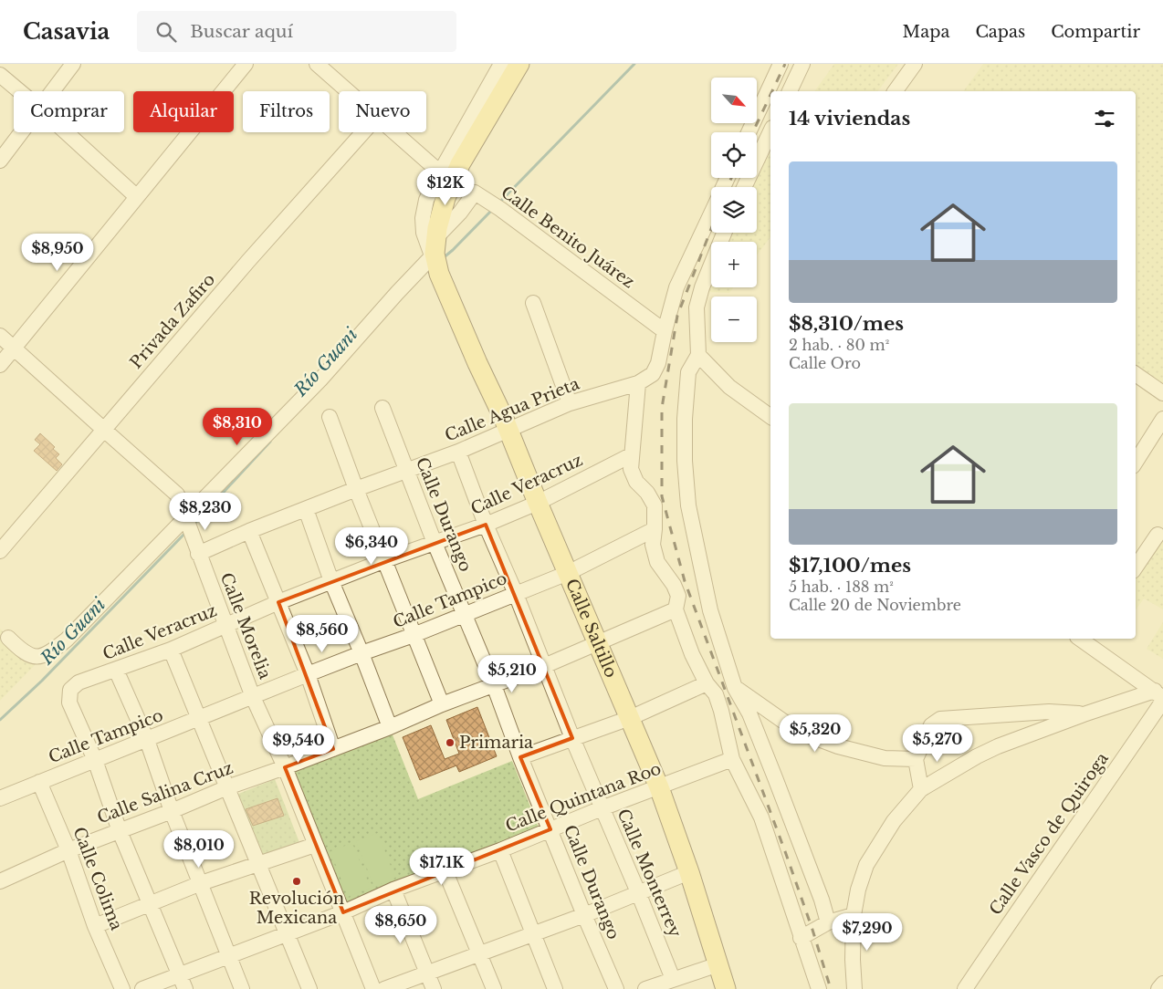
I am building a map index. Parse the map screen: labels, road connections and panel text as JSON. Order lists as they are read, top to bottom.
{
  "streets": {
    "main road": ["Calle Saltillo"],
    "street": [
      "Calle Benito Juárez",
      "Privada Zafiro",
      "Calle Agua Prieta",
      "Calle Veracruz",
      "Calle Durango",
      "Calle Tampico",
      "Calle Morelia",
      "Calle Salina Cruz",
      "Calle Quintana Roo",
      "Calle Vasco de Quiroga",
      "Calle Monterrey",
      "Calle Colima"
    ]
  },
  "crossings": [
    ["Calle Benito Juárez", "Calle Saltillo"],
    ["Privada Zafiro", "Calle Morelia"],
    ["Calle Agua Prieta", "Calle Durango"],
    ["Calle Agua Prieta", "Calle Morelia"],
    ["Calle Agua Prieta", "Calle Saltillo"],
    ["Calle Agua Prieta", "Calle Monterrey"],
    ["Calle Veracruz", "Calle Durango"],
    ["Calle Veracruz", "Calle Tampico"],
    ["Calle Veracruz", "Calle Morelia"],
    ["Calle Veracruz", "Calle Saltillo"],
    ["Calle Veracruz", "Calle Monterrey"],
    ["Calle Durango", "Calle Tampico"],
    ["Calle Durango", "Calle Salina Cruz"],
    ["Calle Durango", "Calle Quintana Roo"],
    ["Calle Tampico", "Calle Morelia"],
    ["Calle Tampico", "Calle Saltillo"],
    ["Calle Tampico", "Calle Monterrey"],
    ["Calle Tampico", "Calle Colima"],
    ["Calle Morelia", "Calle Salina Cruz"],
    ["Calle Morelia", "Calle Quintana Roo"],
    ["Calle Saltillo", "Calle Salina Cruz"],
    ["Calle Saltillo", "Calle Quintana Roo"],
    ["Calle Salina Cruz", "Calle Monterrey"],
    ["Calle Salina Cruz", "Calle Colima"],
    ["Calle Quintana Roo", "Calle Monterrey"]
  ],
  "water": ["Río Guani"],
  "places": ["Primaria", "Revolución Mexicana"],
  "north": "bottom right",
  "page": {
    "header": "Casavia",
    "search": "Buscar aquí",
    "nav": ["Mapa", "Capas", "Compartir"],
    "map_buttons": ["+", "−"],
    "chip": [
      "Comprar",
      "Alquilar",
      "Filtros",
      "Nuevo"
    ],
    "heading": "14 viviendas",
    "list": [
      {
        "name": "$8,310/mes",
        "note": "2 hab. · 80 m² · Calle Oro"
      },
      {
        "name": "$17,100/mes",
        "note": "5 hab. · 188 m² · Calle 20 de Noviembre"
      }
    ],
    "price": [
      "$12K",
      "$8,950",
      "$8,310",
      "$8,230",
      "$6,340",
      "$8,560",
      "$5,210",
      "$5,320",
      "$5,270",
      "$9,540",
      "$8,010",
      "$17.1K",
      "$8,650",
      "$7,290"
    ]
  }
}
